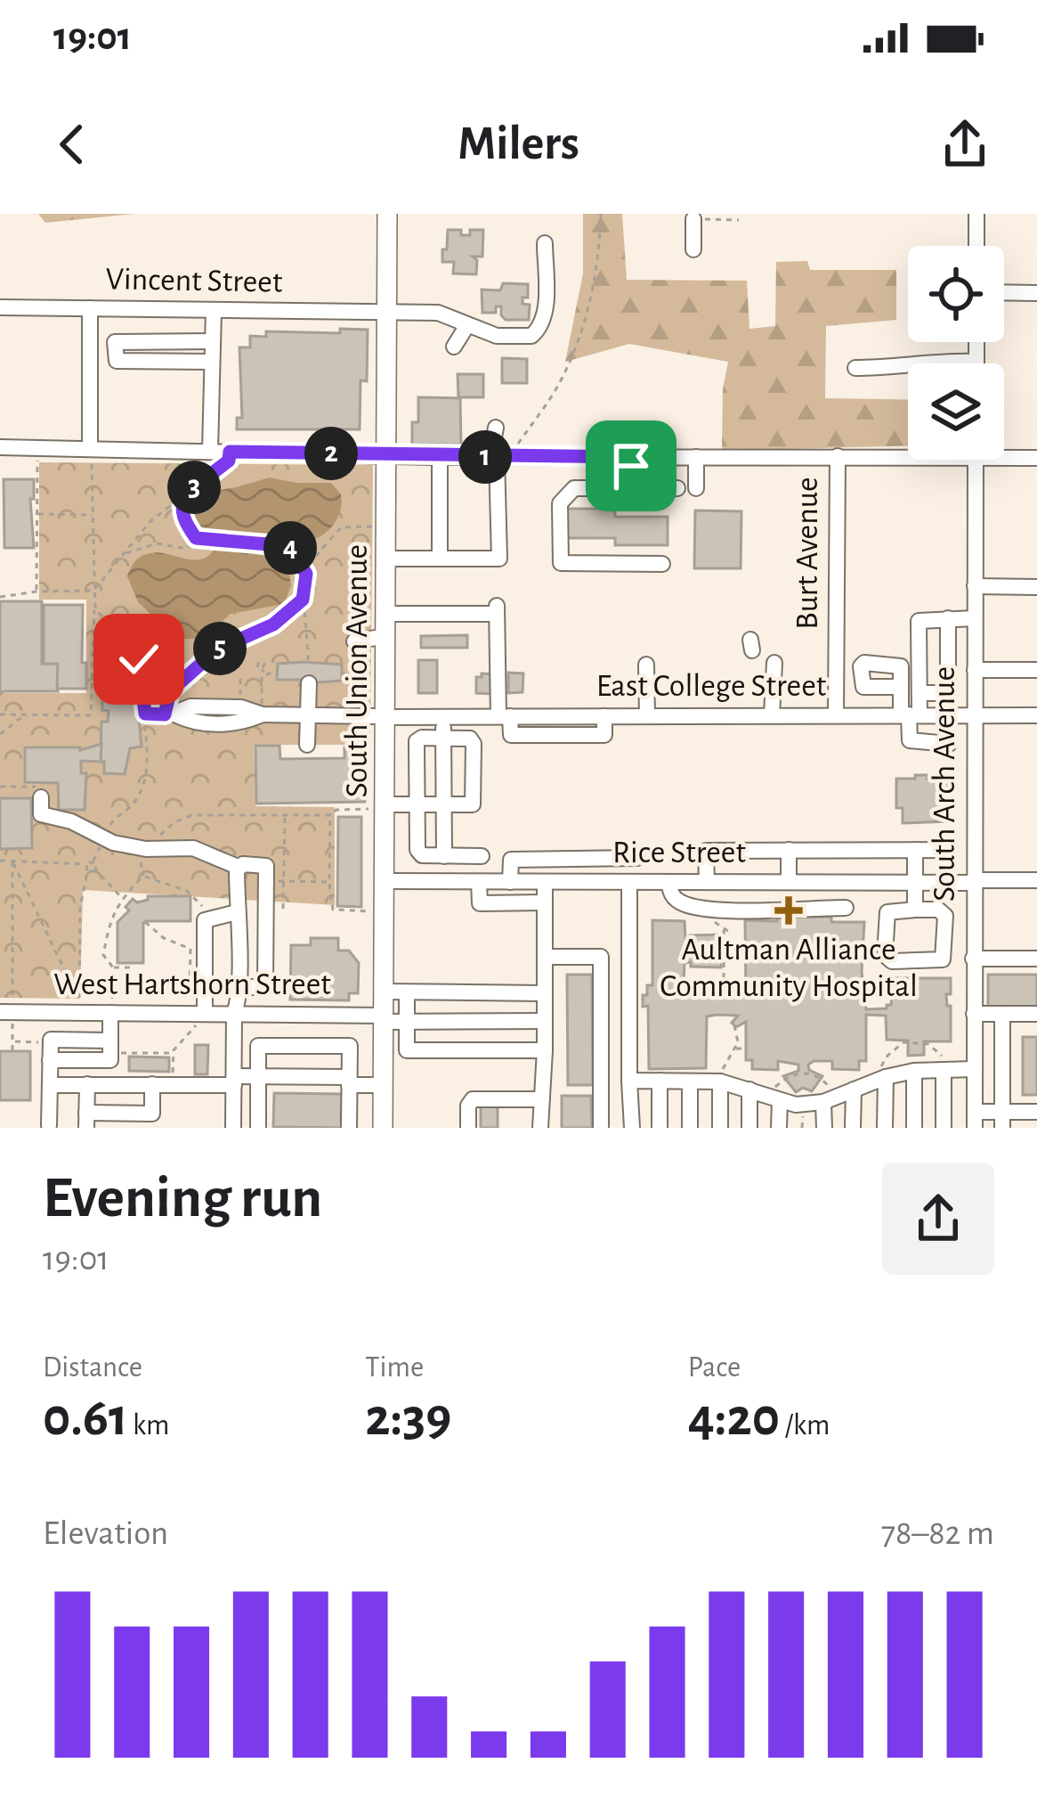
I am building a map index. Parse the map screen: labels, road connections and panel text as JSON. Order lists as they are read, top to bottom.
{
  "streets": {
    "main road": ["South Union Avenue"],
    "street": [
      "Vincent Street",
      "Burt Avenue",
      "East College Street",
      "South Arch Avenue",
      "Rice Street",
      "West Hartshorn Street"
    ]
  },
  "crossings": [
    ["Vincent Street", "South Union Avenue"],
    ["Burt Avenue", "East College Street"],
    ["South Union Avenue", "East College Street"],
    ["South Union Avenue", "Rice Street"],
    ["South Union Avenue", "West Hartshorn Street"],
    ["East College Street", "South Arch Avenue"],
    ["South Arch Avenue", "Rice Street"]
  ],
  "places": {
    "health": ["Aultman Alliance Community Hospital"]
  },
  "page": {
    "status": "19:01",
    "header": "Milers",
    "pins": [
      "2",
      "1",
      "3",
      "4",
      "5"
    ],
    "heading": ["Evening run", "19:01"],
    "stats": [
      ["Distance", "0.61 km"],
      ["Time", "2:39"],
      ["Pace", "4:20 /km"]
    ],
    "chart": ["Elevation", "78–82 m"]
  }
}
